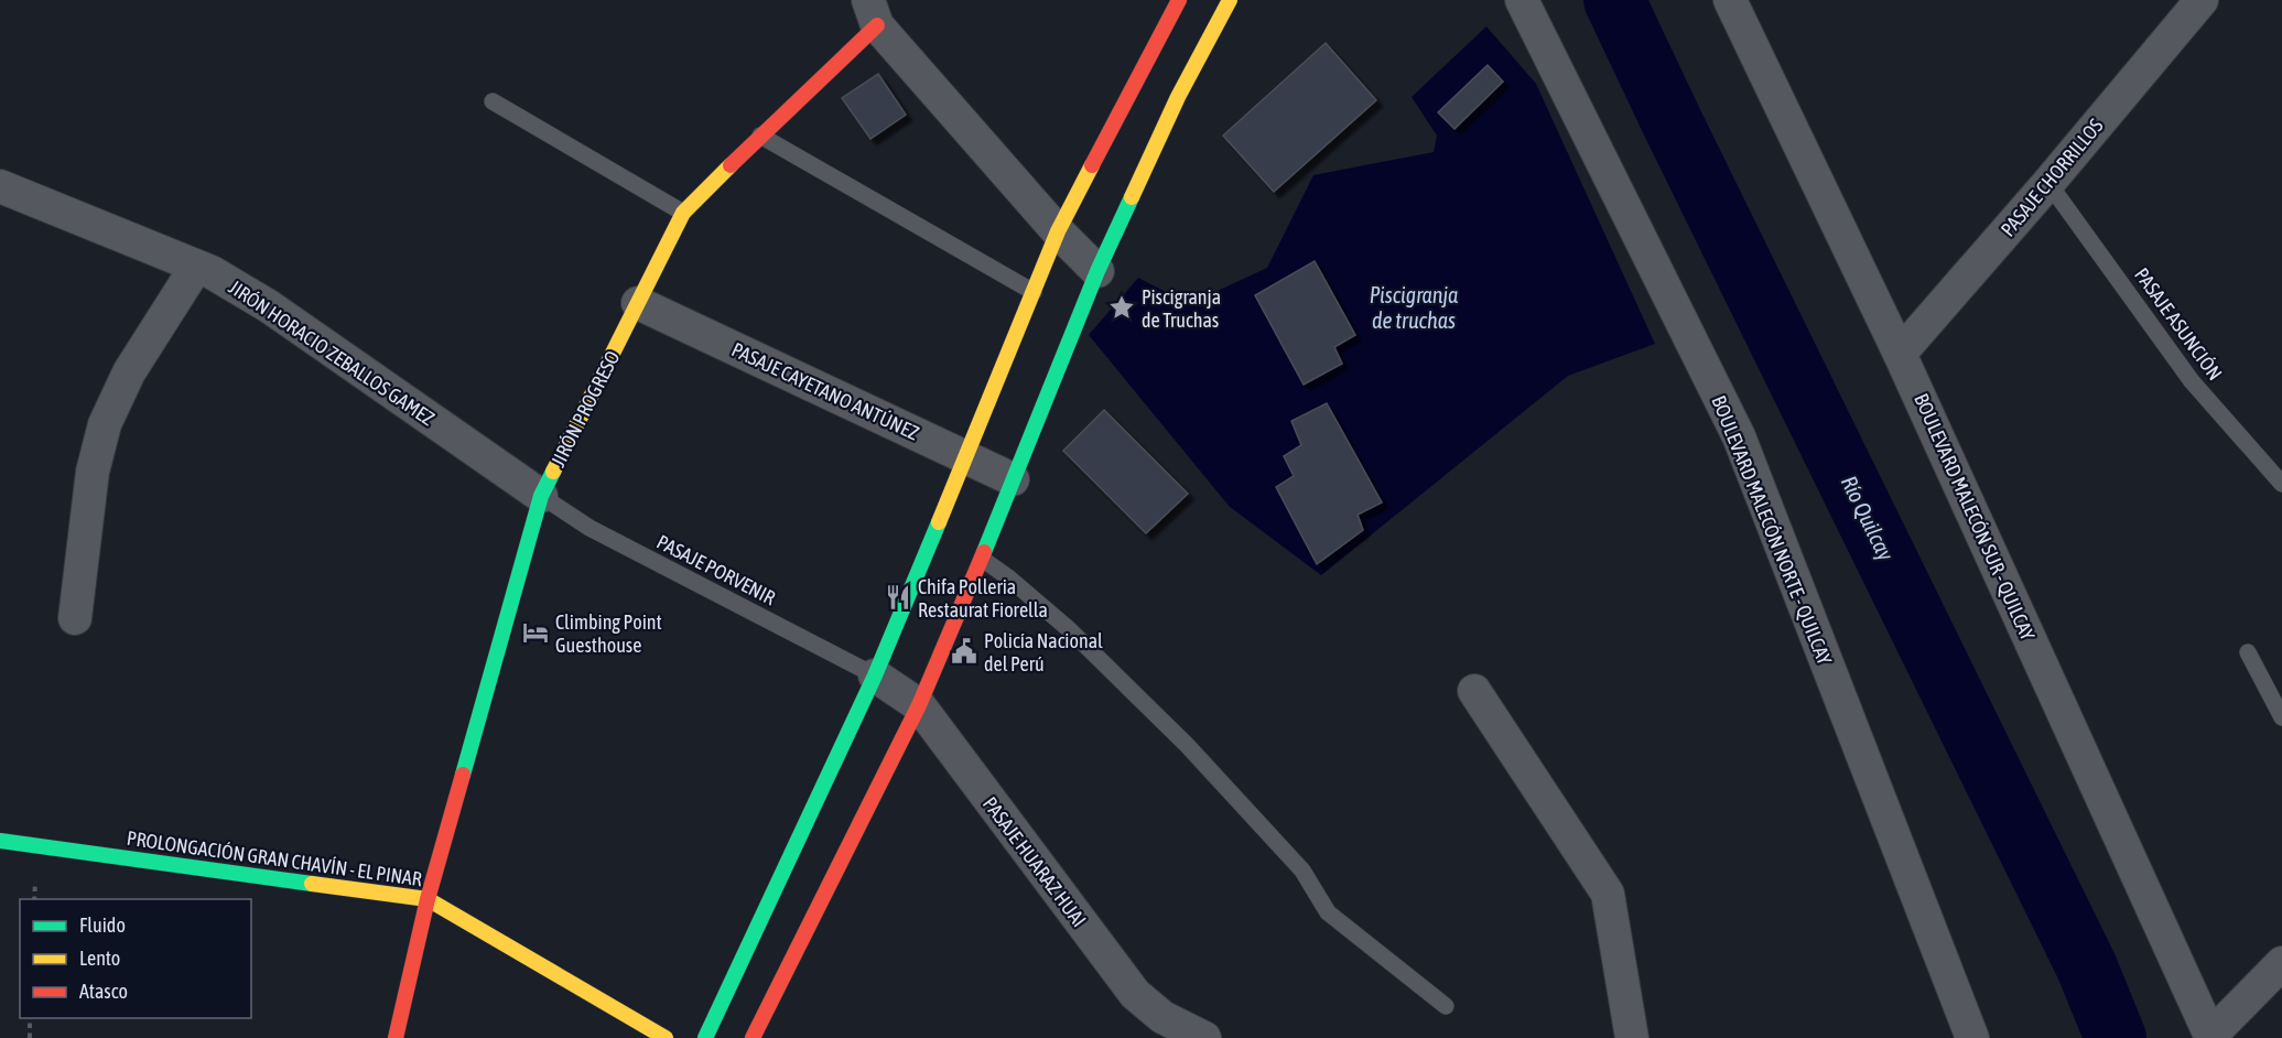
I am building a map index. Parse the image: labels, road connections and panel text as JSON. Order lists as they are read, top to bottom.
{
  "streets": {
    "main road": ["JIRÓN PROGRESO", "PROLONGACIÓN GRAN CHAVÍN - EL PINAR"],
    "street": [
      "PASAJE CHORRILLOS",
      "JIRÓN HORACIO ZEBALLOS GAMEZ",
      "PASAJE CAYETANO ANTÚNEZ",
      "BOULEVARD MALECÓN SUR - QUILCAY",
      "BOULEVARD MALECÓN NORTE - QUILCAY",
      "PASAJE HUARAZ HUAI"
    ],
    "lane": ["PASAJE ASUNCIÓN", "PASAJE PORVENIR"]
  },
  "crossings": [
    ["PASAJE CHORRILLOS", "PASAJE ASUNCIÓN"],
    ["PASAJE CHORRILLOS", "BOULEVARD MALECÓN SUR - QUILCAY"],
    ["JIRÓN HORACIO ZEBALLOS GAMEZ", "JIRÓN PROGRESO"],
    ["JIRÓN HORACIO ZEBALLOS GAMEZ", "PASAJE PORVENIR"],
    ["PASAJE CAYETANO ANTÚNEZ", "JIRÓN PROGRESO"],
    ["JIRÓN PROGRESO", "PASAJE PORVENIR"],
    ["JIRÓN PROGRESO", "PROLONGACIÓN GRAN CHAVÍN - EL PINAR"],
    ["PASAJE PORVENIR", "PASAJE HUARAZ HUAI"]
  ],
  "water": ["Piscigranja de truchas", "Río Quilcay"],
  "places": {
    "place": ["Piscigranja de Truchas"],
    "restaurant": ["Chifa Polleria Restaurat Fiorella"],
    "hotel": ["Climbing Point Guesthouse"],
    "public building": ["Policía Nacional del Perú"]
  },
  "legend": ["Fluido", "Lento", "Atasco"]
}
